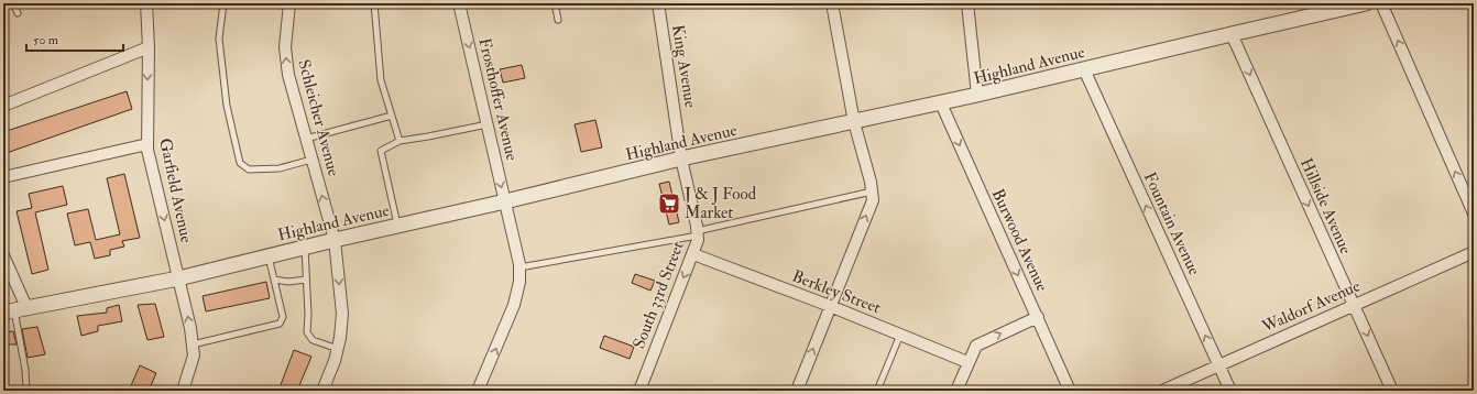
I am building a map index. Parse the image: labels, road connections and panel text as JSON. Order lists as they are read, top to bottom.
{
  "streets": {
    "street": [
      "Highland Avenue",
      "King Avenue",
      "Frosthoffer Avenue",
      "Schleicher Avenue",
      "Garfield Avenue",
      "Hillside Avenue",
      "Fountain Avenue",
      "Burwood Avenue",
      "Berkley Street",
      "South 33rd Street",
      "Waldorf Avenue"
    ]
  },
  "crossings": [
    ["Highland Avenue", "King Avenue"],
    ["Highland Avenue", "Frosthoffer Avenue"],
    ["Highland Avenue", "Schleicher Avenue"],
    ["Highland Avenue", "Garfield Avenue"],
    ["Highland Avenue", "Hillside Avenue"],
    ["Highland Avenue", "Fountain Avenue"],
    ["Highland Avenue", "Burwood Avenue"],
    ["Highland Avenue", "South 33rd Street"],
    ["King Avenue", "South 33rd Street"],
    ["Hillside Avenue", "Waldorf Avenue"],
    ["Fountain Avenue", "Waldorf Avenue"],
    ["Berkley Street", "South 33rd Street"]
  ],
  "one_way": [
    "Hillside Avenue",
    "Fountain Avenue",
    "Burwood Avenue",
    "South 33rd Street"
  ],
  "places": {
    "supermarket": ["J & J Food Market"]
  },
  "scale_bar": "50 m"
}
